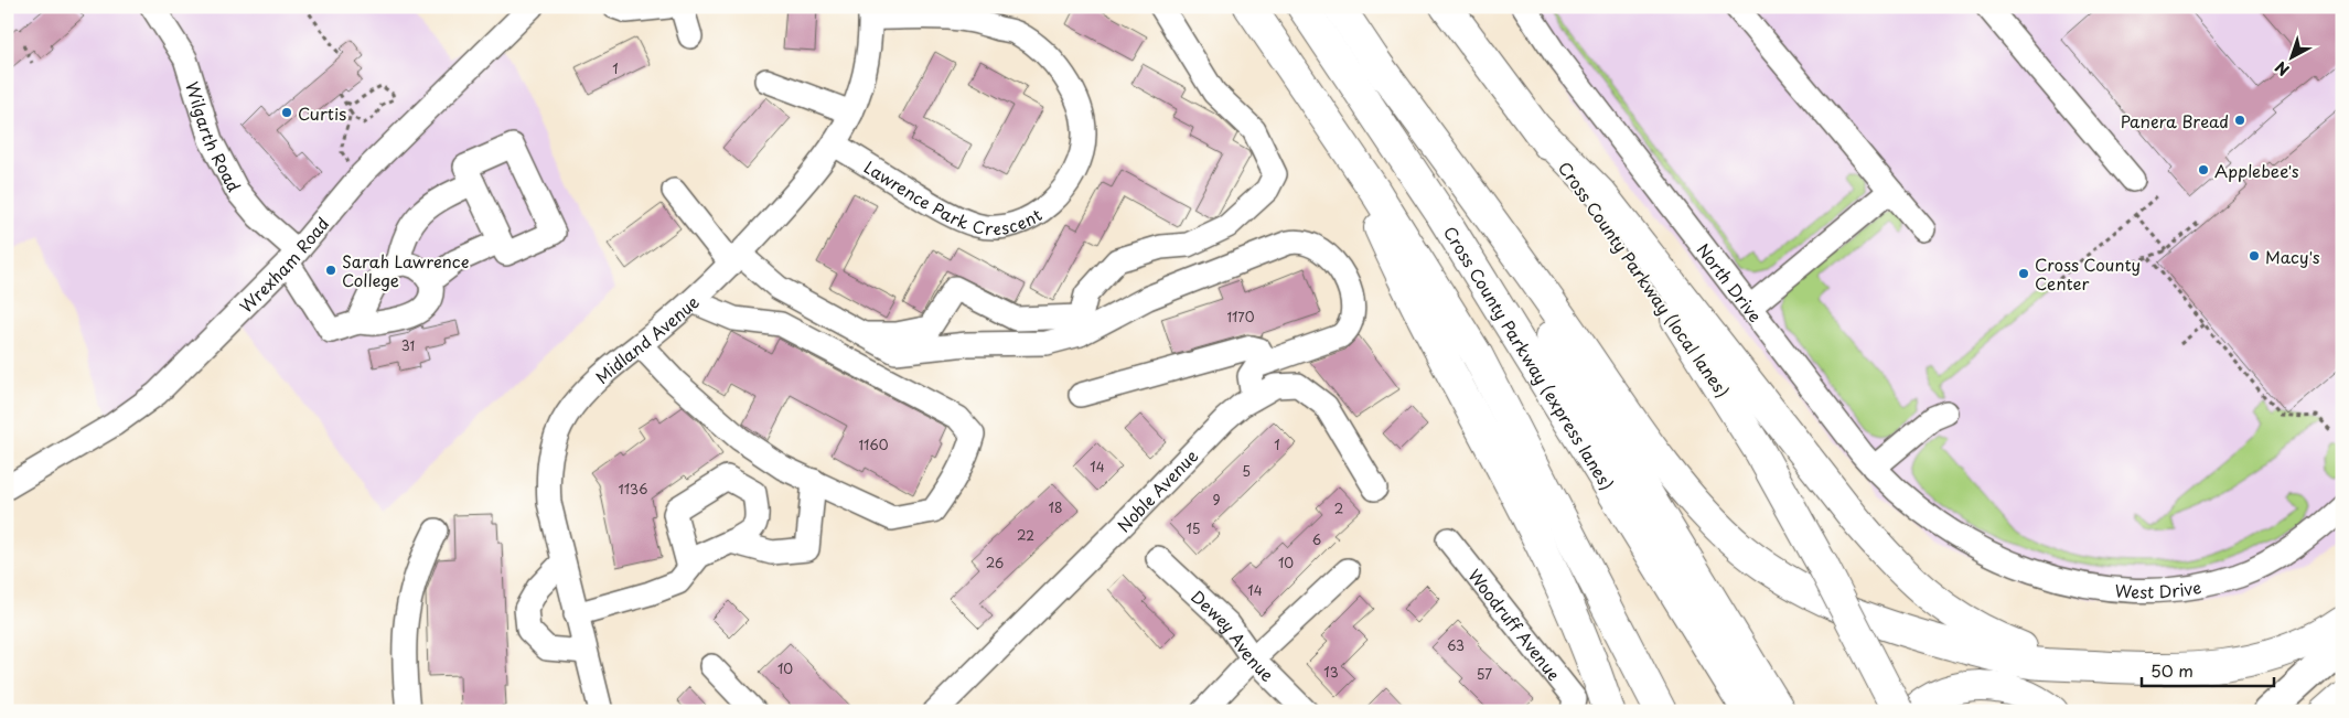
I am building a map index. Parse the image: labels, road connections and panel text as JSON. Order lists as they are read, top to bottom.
{
  "streets": {
    "highway": ["Cross County Parkway (local lanes)", "Cross County Parkway (express lanes)"],
    "street": [
      "Wilgarth Road",
      "Lawrence Park Crescent",
      "Wrexham Road",
      "North Drive",
      "Midland Avenue",
      "Noble Avenue",
      "West Drive",
      "Woodruff Avenue",
      "Dewey Avenue"
    ]
  },
  "crossings": [
    ["Wilgarth Road", "Wrexham Road"],
    ["Lawrence Park Crescent", "Midland Avenue"],
    ["North Drive", "West Drive"]
  ],
  "places": [
    "Curtis",
    "Panera Bread",
    "Applebee's",
    "Macy's",
    "Sarah Lawrence College",
    "Cross County Center"
  ],
  "house_numbers": [
    "1",
    "1170",
    "31",
    "1160",
    "1",
    "14",
    "5",
    "1136",
    "9",
    "18",
    "2",
    "15",
    "22",
    "6",
    "26",
    "10",
    "14",
    "63",
    "10",
    "13",
    "57"
  ],
  "scale_bar": "50 m",
  "north": "bottom left"
}
